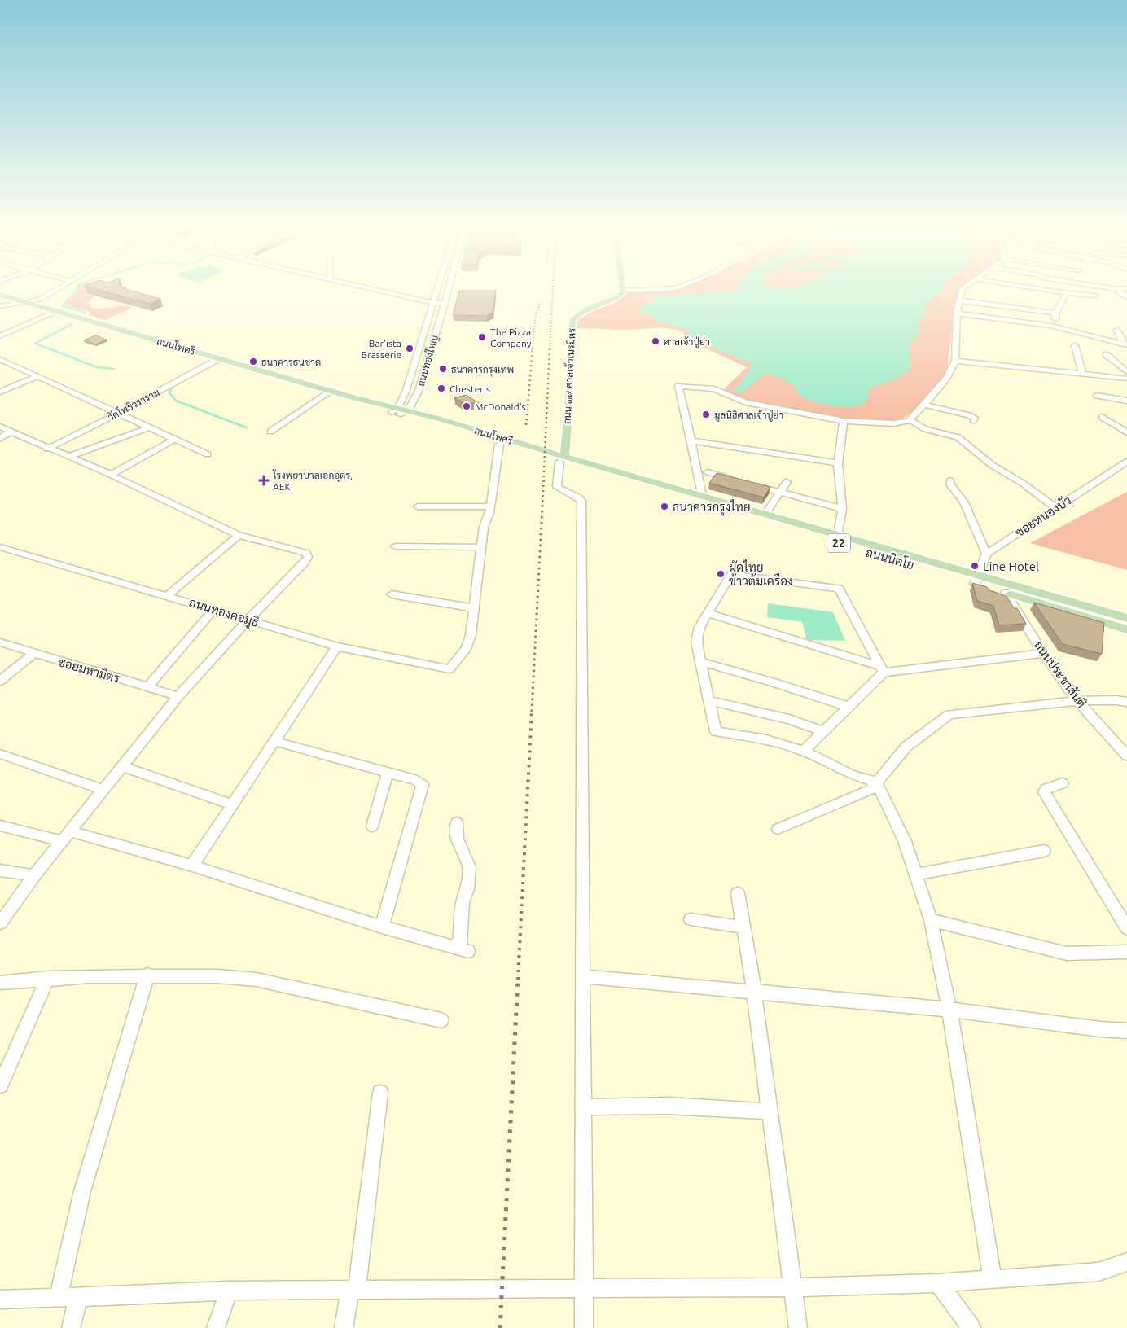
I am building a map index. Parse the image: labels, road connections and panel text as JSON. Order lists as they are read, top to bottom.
{
  "streets": {
    "main road": [
      "ถนนโพศรี",
      "ถนน ๓๙ ศาลเจ้าเนรมิตร",
      "22",
      "ถนนนิตโย"
    ],
    "street": [
      "ถนนทองใหญ่",
      "วัดโพธิวราราม",
      "ซอยหนองบัว",
      "ถนนทองคอมูธิ",
      "ซอยมหามิตร",
      "ถนนประชาสันติ"
    ]
  },
  "crossings": [
    ["ถนนโพศรี", "ถนนทองใหญ่"],
    ["ถนนโพศรี", "ถนน ๓๙ ศาลเจ้าเนรมิตร"],
    ["ถนนโพศรี", "วัดโพธิวราราม"],
    ["ถนนโพศรี", "ถนนนิตโย"],
    ["ถนน ๓๙ ศาลเจ้าเนรมิตร", "ถนนนิตโย"],
    ["ถนนนิตโย", "ถนนประชาสันติ"]
  ],
  "places": {
    "other": [
      "The Pizza Company",
      "ศาลเจ้าปู่ย่า",
      "Bar'ista Brasserie",
      "ธนาคารธนชาต",
      "ธนาคารกรุงเทพ",
      "Chester's",
      "McDonald's",
      "มูลนิธิศาลเจ้าปู่ย่า",
      "ธนาคารกรุงไทย",
      "Line Hotel",
      "ผัดไทย ข้าวต้มเครื่อง"
    ],
    "health": ["โรงพยาบาลเอกอุดร, AEK"]
  }
}
